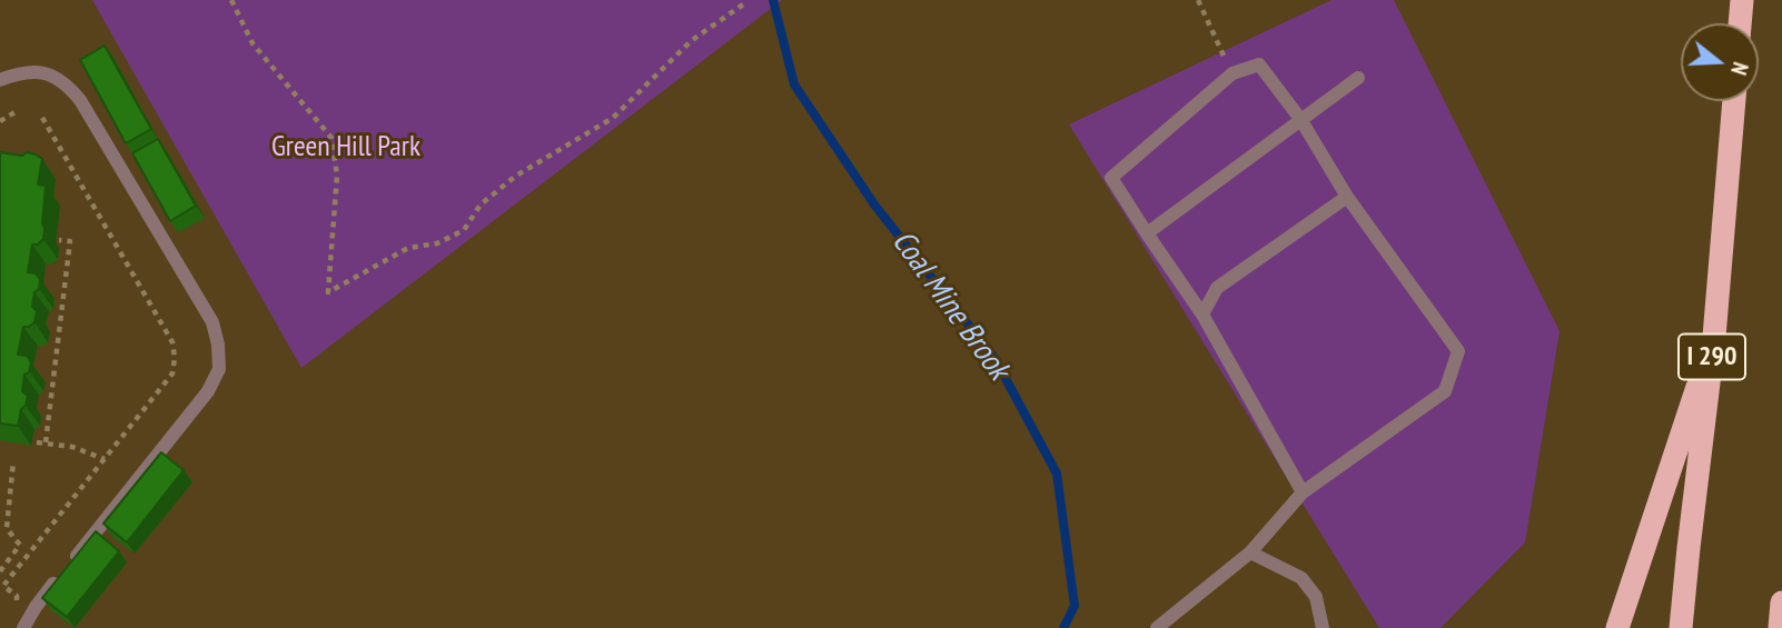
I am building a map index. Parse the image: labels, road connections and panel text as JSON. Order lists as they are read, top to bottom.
{
  "streets": {
    "highway": ["I 290"]
  },
  "water": ["Coal Mine Brook"],
  "parks": ["Green Hill Park"],
  "north": "right"
}
